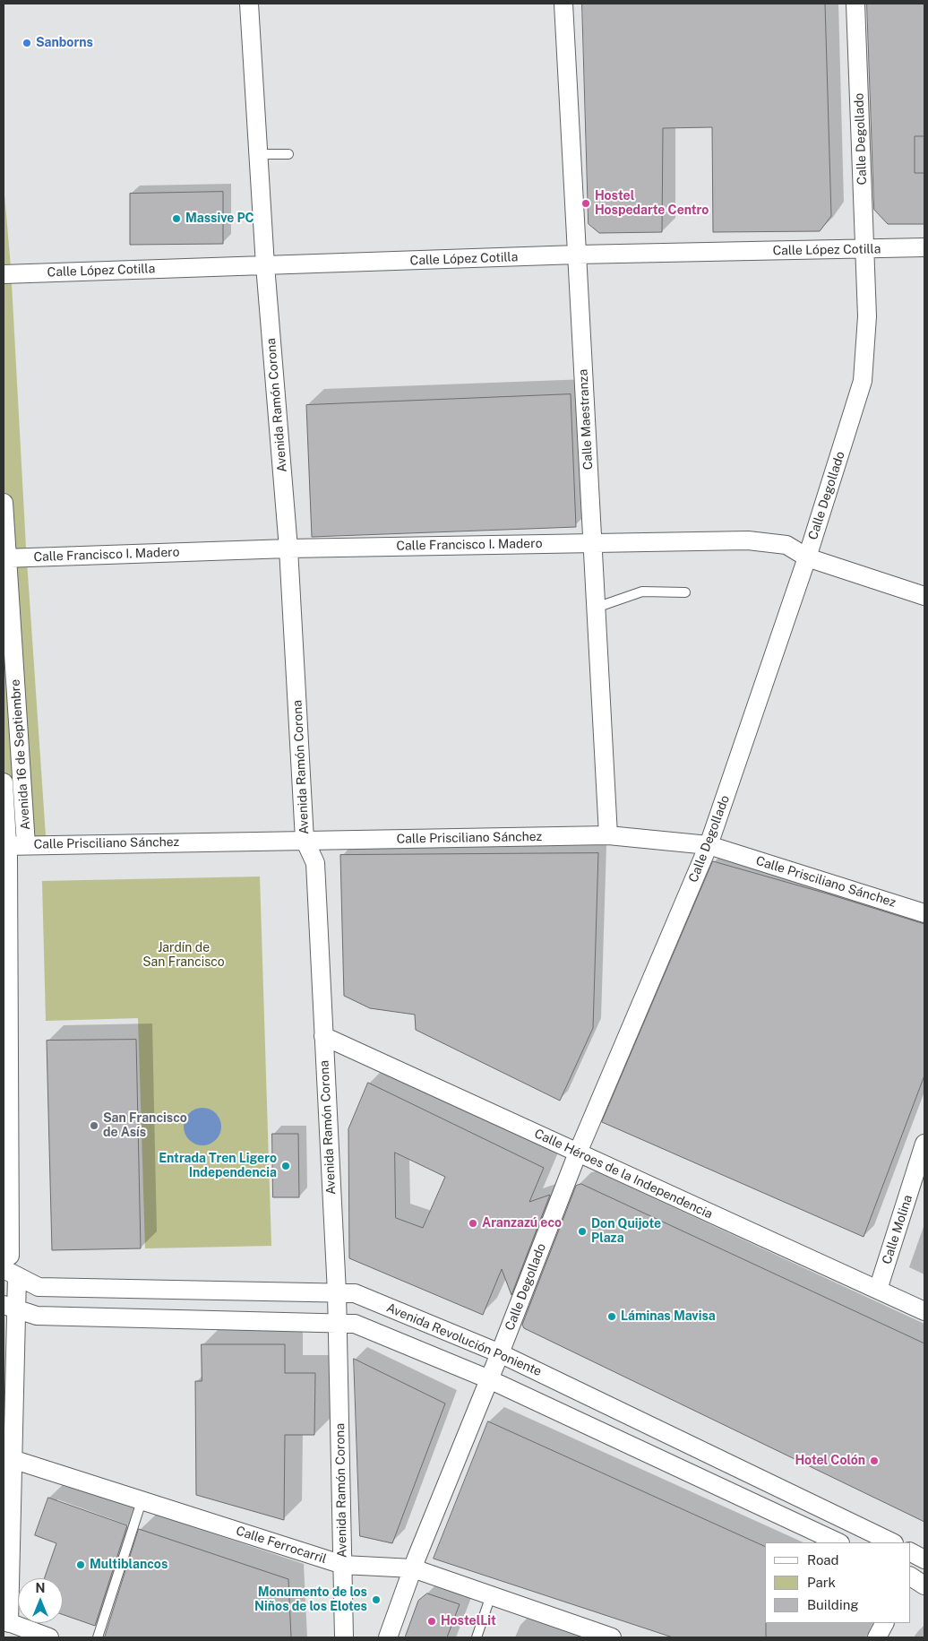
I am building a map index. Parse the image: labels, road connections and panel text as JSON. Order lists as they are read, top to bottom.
{
  "streets": {
    "street": [
      "Calle Degollado",
      "Calle López Cotilla",
      "Avenida Ramón Corona",
      "Calle Maestranza",
      "Calle Francisco I. Madero",
      "Avenida 16 de Septiembre",
      "Calle Prisciliano Sánchez",
      "Calle Héroes de la Independencia",
      "Calle Molina",
      "Avenida Revolución Poniente",
      "Calle Ferrocarril"
    ]
  },
  "crossings": [
    ["Calle Degollado", "Calle López Cotilla"],
    ["Calle Degollado", "Calle Francisco I. Madero"],
    ["Calle Degollado", "Calle Prisciliano Sánchez"],
    ["Calle Degollado", "Calle Héroes de la Independencia"],
    ["Calle Degollado", "Avenida Revolución Poniente"],
    ["Calle Degollado", "Calle Ferrocarril"],
    ["Calle López Cotilla", "Avenida Ramón Corona"],
    ["Calle López Cotilla", "Calle Maestranza"],
    ["Avenida Ramón Corona", "Calle Francisco I. Madero"],
    ["Avenida Ramón Corona", "Calle Prisciliano Sánchez"],
    ["Avenida Ramón Corona", "Calle Héroes de la Independencia"],
    ["Avenida Ramón Corona", "Avenida Revolución Poniente"],
    ["Avenida Ramón Corona", "Calle Ferrocarril"],
    ["Calle Maestranza", "Calle Francisco I. Madero"],
    ["Calle Maestranza", "Calle Prisciliano Sánchez"],
    ["Calle Francisco I. Madero", "Avenida 16 de Septiembre"],
    ["Avenida 16 de Septiembre", "Calle Prisciliano Sánchez"],
    ["Avenida 16 de Septiembre", "Avenida Revolución Poniente"],
    ["Calle Héroes de la Independencia", "Calle Molina"]
  ],
  "parks": ["Jardín de San Francisco"],
  "places": [
    "Sanborns",
    "Hostel Hospedarte Centro",
    "Massive PC",
    "San Francisco de Asís",
    "Entrada Tren Ligero Independencia",
    "Aranzazú eco",
    "Don Quijote Plaza",
    "Láminas Mavisa",
    "Hotel Colón",
    "Multiblancos",
    "Monumento de los Niños de los Elotes",
    "HostelLit"
  ],
  "legend": ["Road", "Park", "Building"],
  "north": "top"
}
